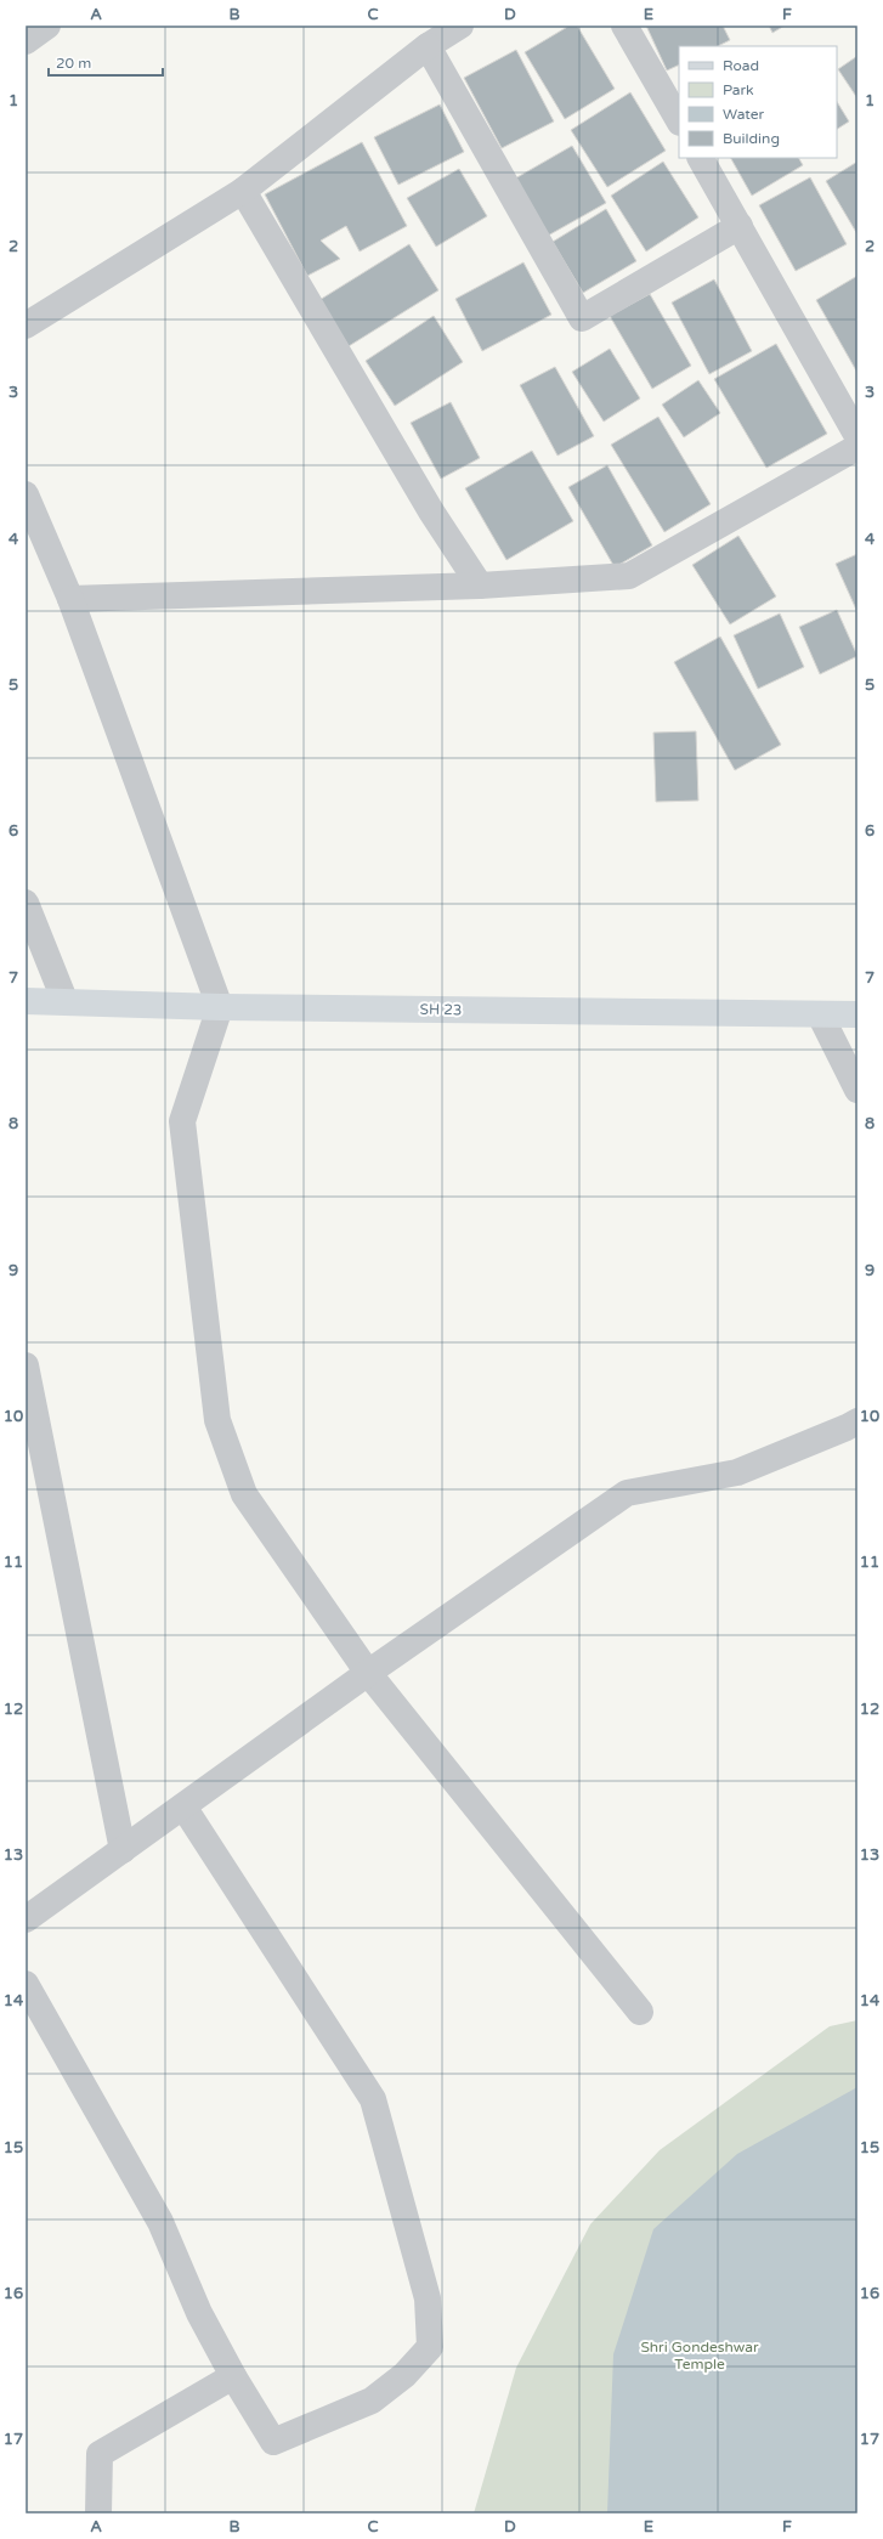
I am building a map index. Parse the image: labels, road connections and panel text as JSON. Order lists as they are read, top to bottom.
{
  "streets": {
    "main road": ["SH 23"]
  },
  "parks": ["Shri Gondeshwar Temple"],
  "legend": [
    "Road",
    "Park",
    "Water",
    "Building"
  ],
  "scale_bar": "20 m",
  "grid": {
    "columns": [
      "A",
      "B",
      "C",
      "D",
      "E",
      "F"
    ],
    "rows": [
      "1",
      "2",
      "3",
      "4",
      "5",
      "6",
      "7",
      "8",
      "9",
      "10",
      "11",
      "12",
      "13",
      "14",
      "15",
      "16",
      "17"
    ]
  }
}
